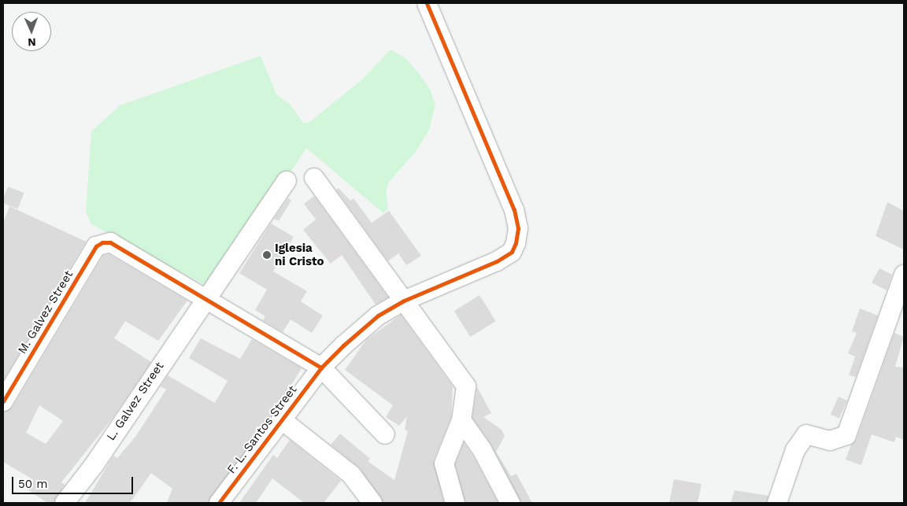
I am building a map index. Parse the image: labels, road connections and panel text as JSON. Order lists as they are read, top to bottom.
{
  "streets": {
    "street": ["M. Galvez Street", "L. Galvez Street", "F. L. Santos Street"]
  },
  "crossings": [
    ["M. Galvez Street", "L. Galvez Street"]
  ],
  "places": ["Iglesia ni Cristo"],
  "scale_bar": "50 m",
  "north": "bottom"
}
